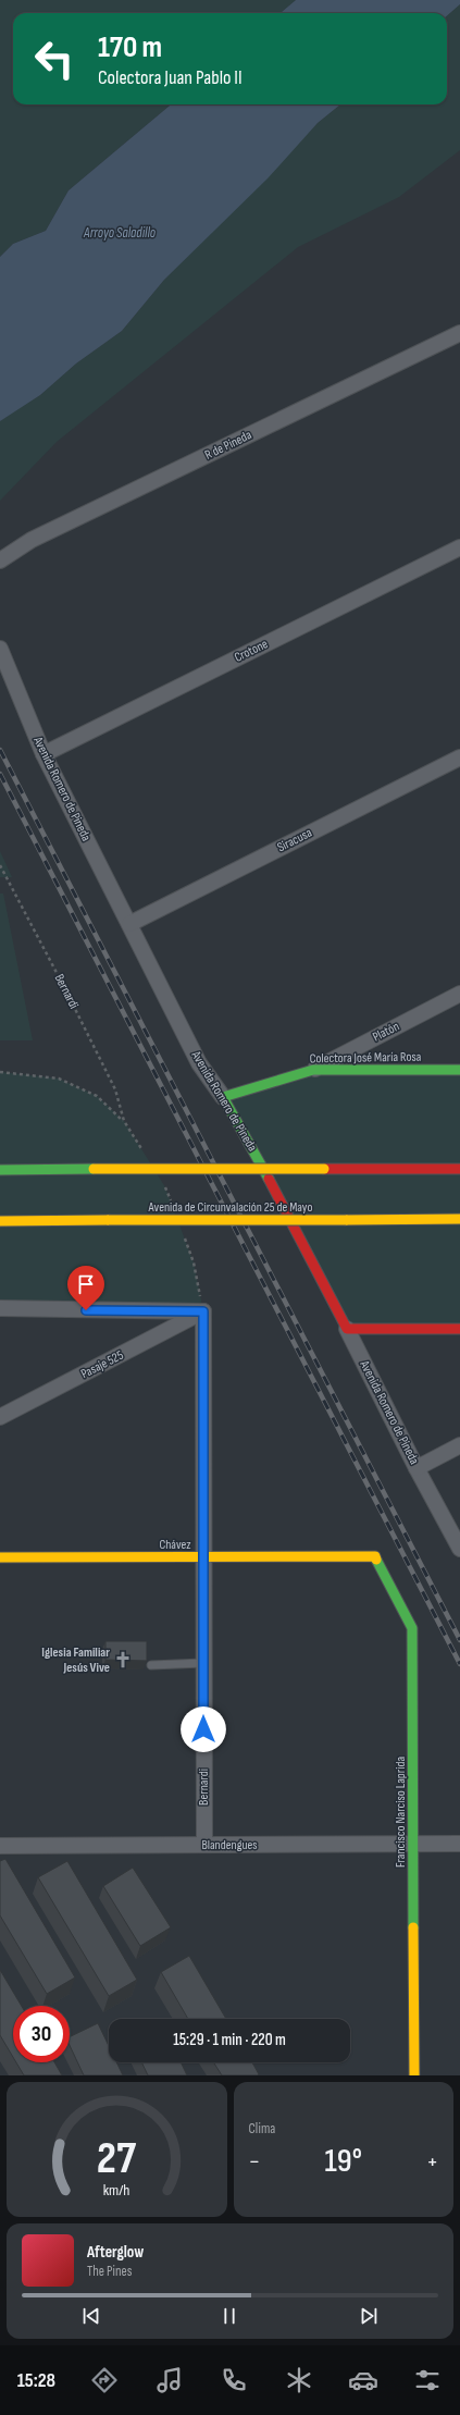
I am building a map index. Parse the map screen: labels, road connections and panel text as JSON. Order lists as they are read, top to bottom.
{
  "streets": {
    "main road": [
      "Avenida Romero de Pineda",
      "Colectora José María Rosa",
      "Avenida de Circunvalación 25 de Mayo",
      "Chávez",
      "Francisco Narciso Laprida"
    ],
    "street": [
      "R de Pineda",
      "Crotone",
      "Siracusa",
      "Bernardi",
      "Platón",
      "Pasaje 525",
      "Blandengues"
    ]
  },
  "crossings": [
    ["Crotone", "Avenida Romero de Pineda"],
    ["Avenida Romero de Pineda", "Siracusa"],
    ["Avenida Romero de Pineda", "Colectora José María Rosa"],
    ["Bernardi", "Pasaje 525"],
    ["Bernardi", "Chávez"],
    ["Bernardi", "Blandengues"],
    ["Platón", "Colectora José María Rosa"],
    ["Chávez", "Francisco Narciso Laprida"],
    ["Francisco Narciso Laprida", "Blandengues"]
  ],
  "water": ["Arroyo Saladillo"],
  "places": {
    "church": ["Iglesia Familiar Jesús Vive"]
  },
  "page": {
    "turn": ["170 m", "Colectora Juan Pablo II"],
    "limit": "30",
    "trip": "15:29 · 1 min · 220 m",
    "tile": "Clima",
    "heat": ["−", "19°", "+"],
    "song": ["Afterglow", "The Pines"],
    "tabs": "15:28",
    "gauge": ["27", "km/h"]
  }
}
